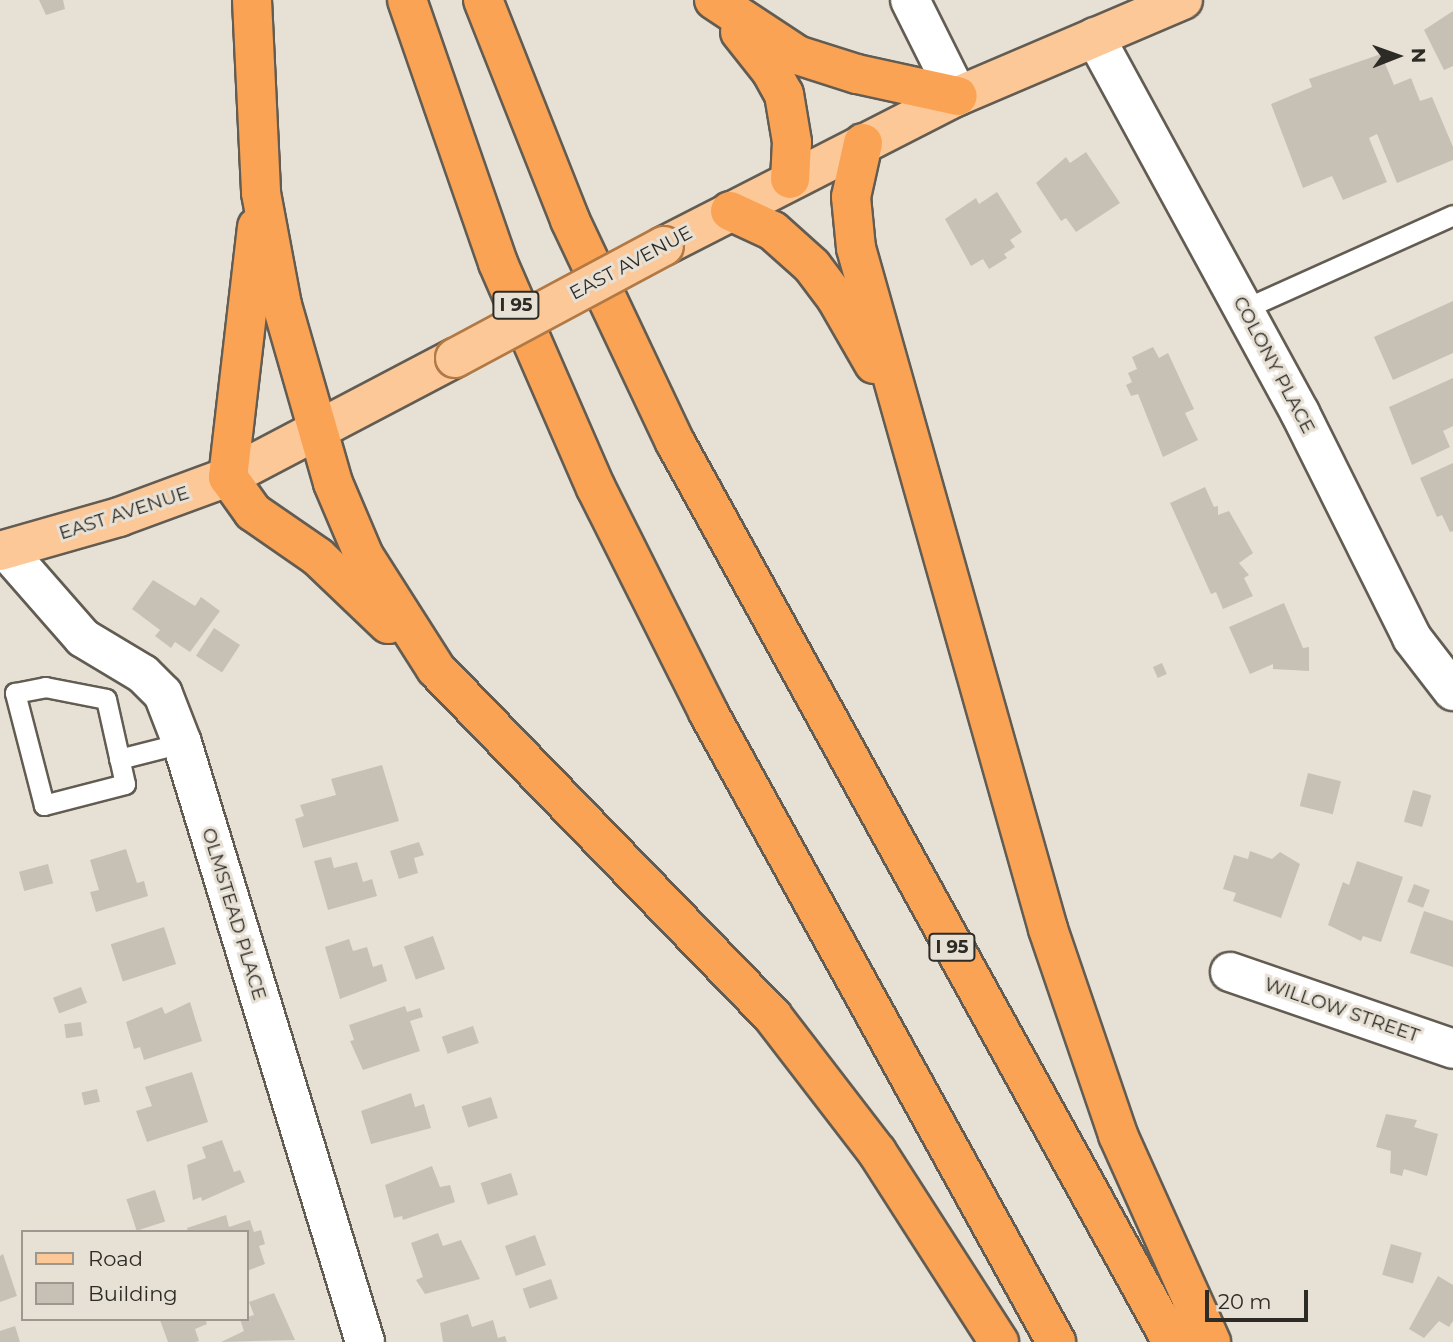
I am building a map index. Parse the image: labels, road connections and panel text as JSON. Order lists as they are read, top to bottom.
{
  "streets": {
    "highway": ["I 95"],
    "main road": ["EAST AVENUE"],
    "street": ["COLONY PLACE", "OLMSTEAD PLACE", "WILLOW STREET"]
  },
  "crossings": [
    ["EAST AVENUE", "COLONY PLACE"],
    ["EAST AVENUE", "OLMSTEAD PLACE"]
  ],
  "legend": ["Road", "Building"],
  "scale_bar": "20 m",
  "north": "right"
}
